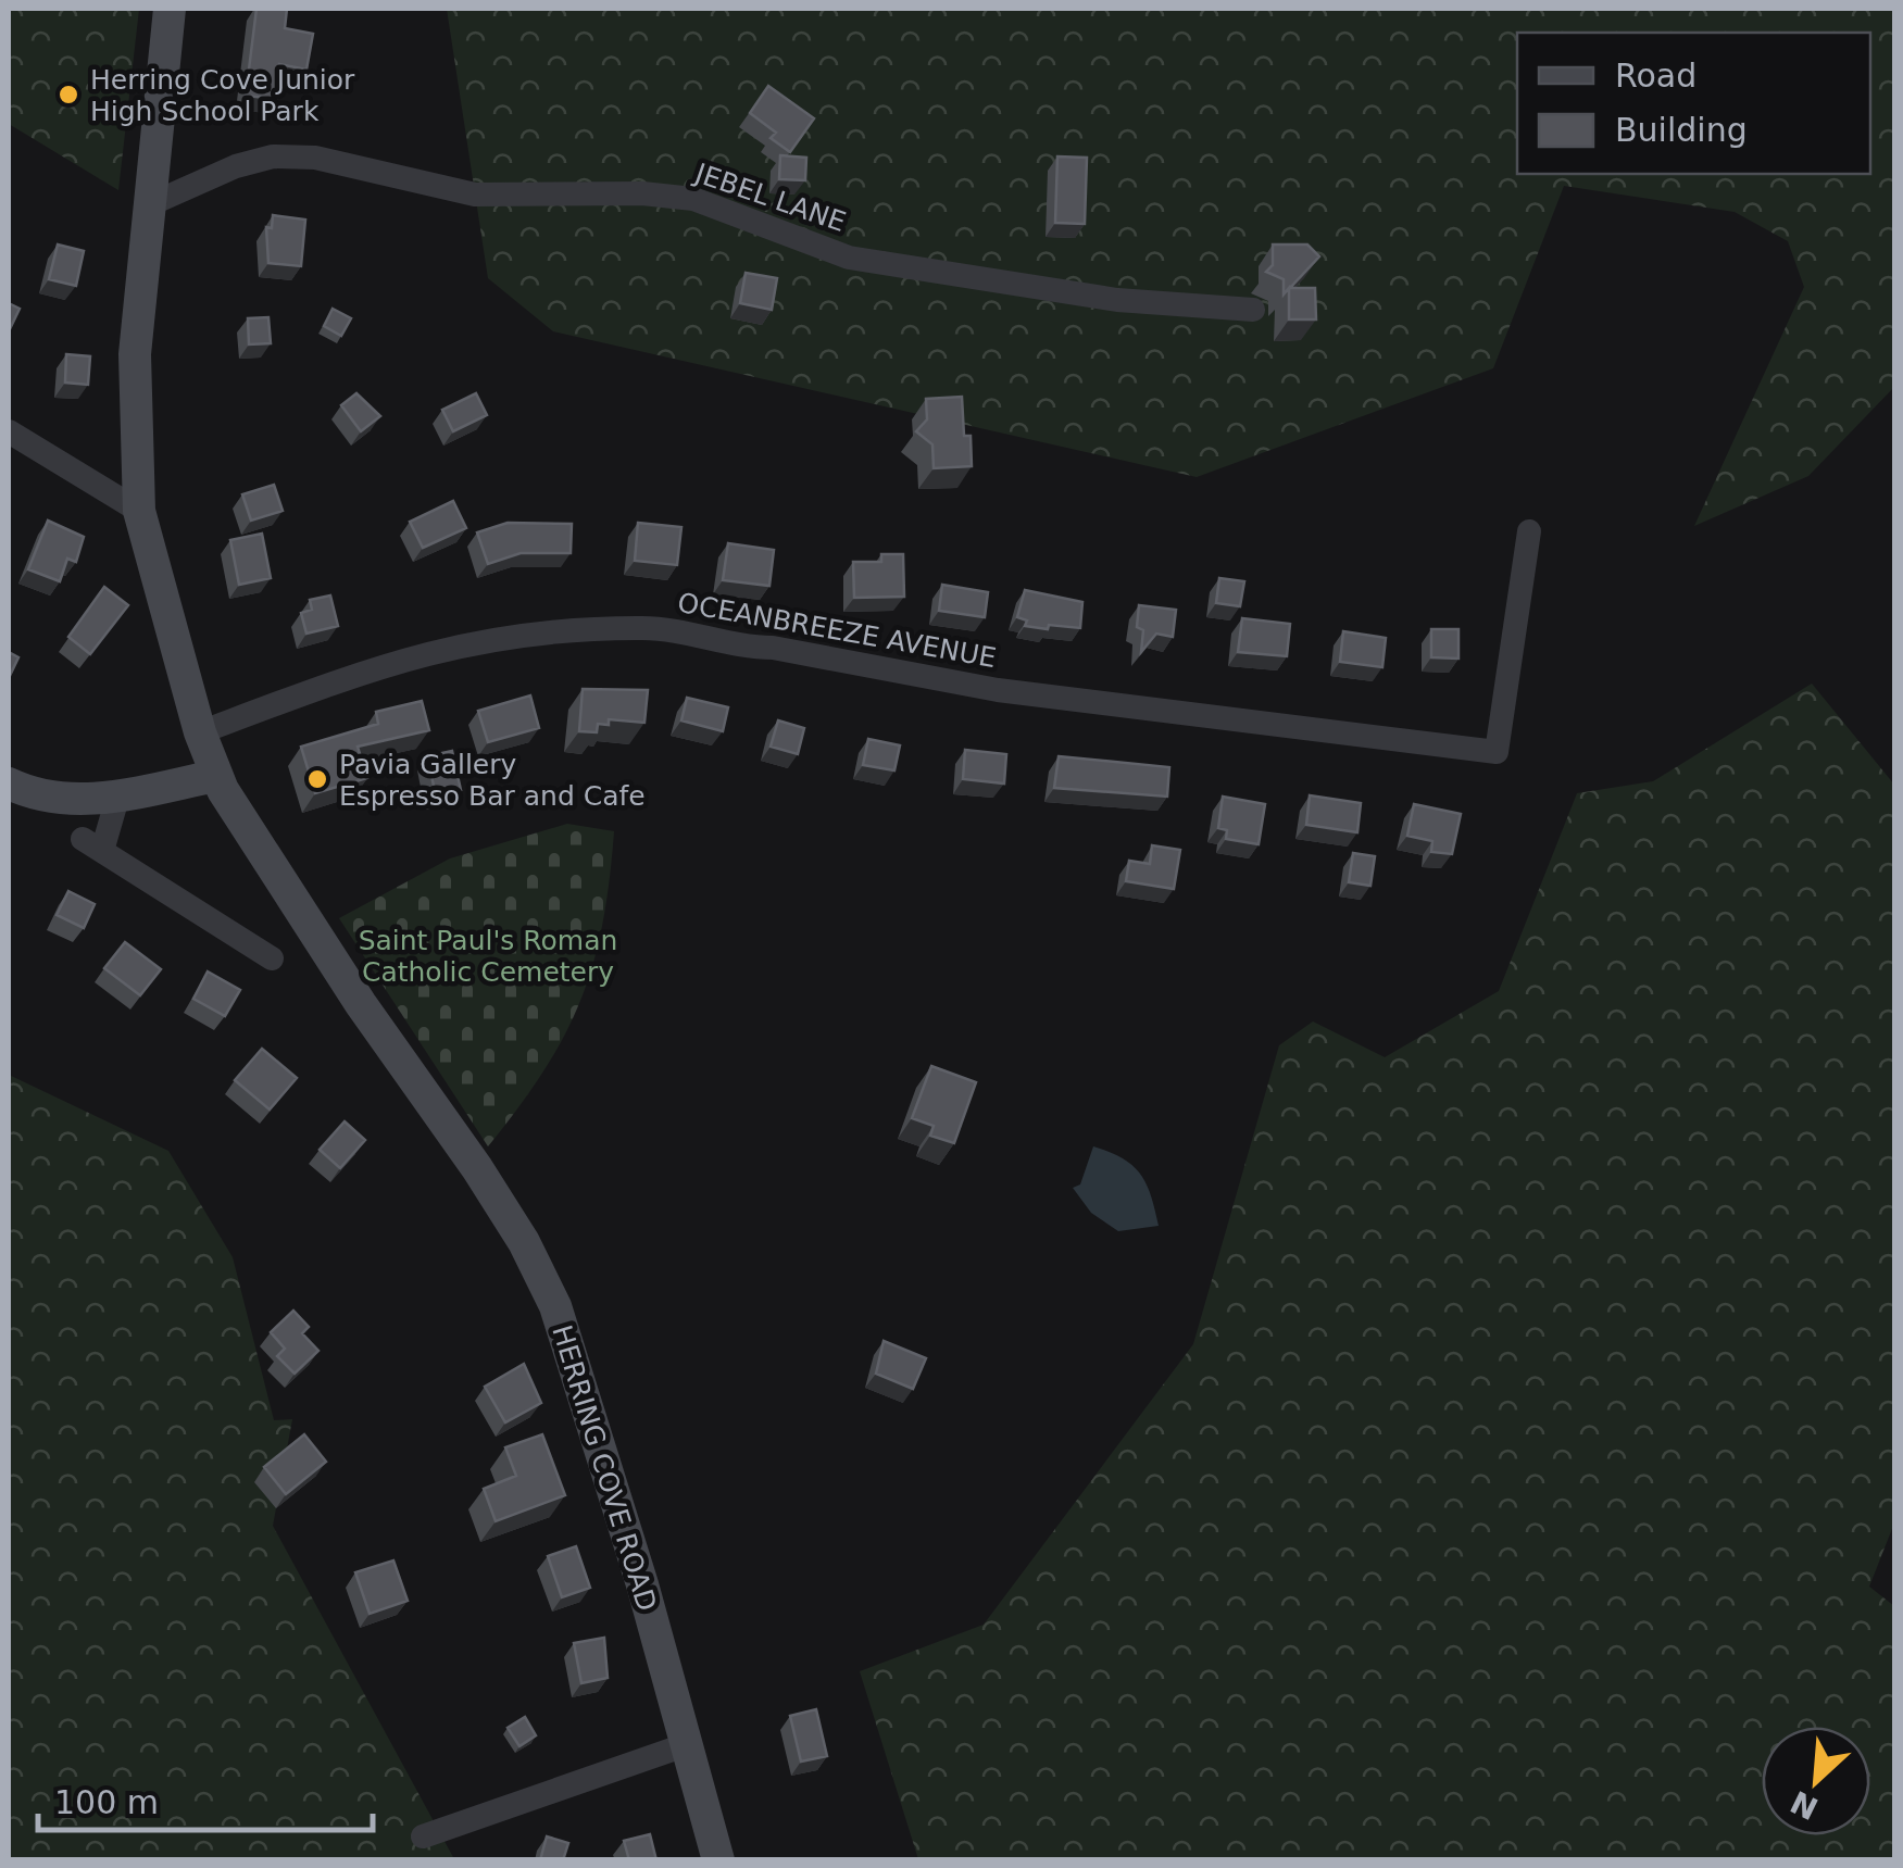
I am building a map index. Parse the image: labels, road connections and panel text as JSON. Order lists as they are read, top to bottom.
{
  "streets": {
    "main road": ["HERRING COVE ROAD"],
    "street": ["JEBEL LANE", "OCEANBREEZE AVENUE"]
  },
  "crossings": [
    ["JEBEL LANE", "HERRING COVE ROAD"],
    ["OCEANBREEZE AVENUE", "HERRING COVE ROAD"]
  ],
  "parks": ["Saint Paul's Roman Catholic Cemetery"],
  "places": ["Herring Cove Junior High School Park", "Pavia Gallery Espresso Bar and Cafe"],
  "legend": ["Road", "Building"],
  "scale_bar": "100 m",
  "north": "bottom left"
}
